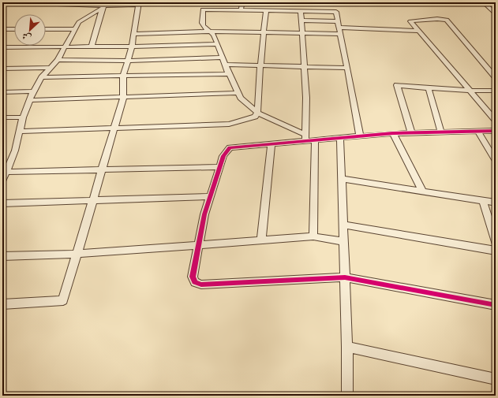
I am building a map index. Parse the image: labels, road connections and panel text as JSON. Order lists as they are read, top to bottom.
{
  "north": "bottom left"
}
